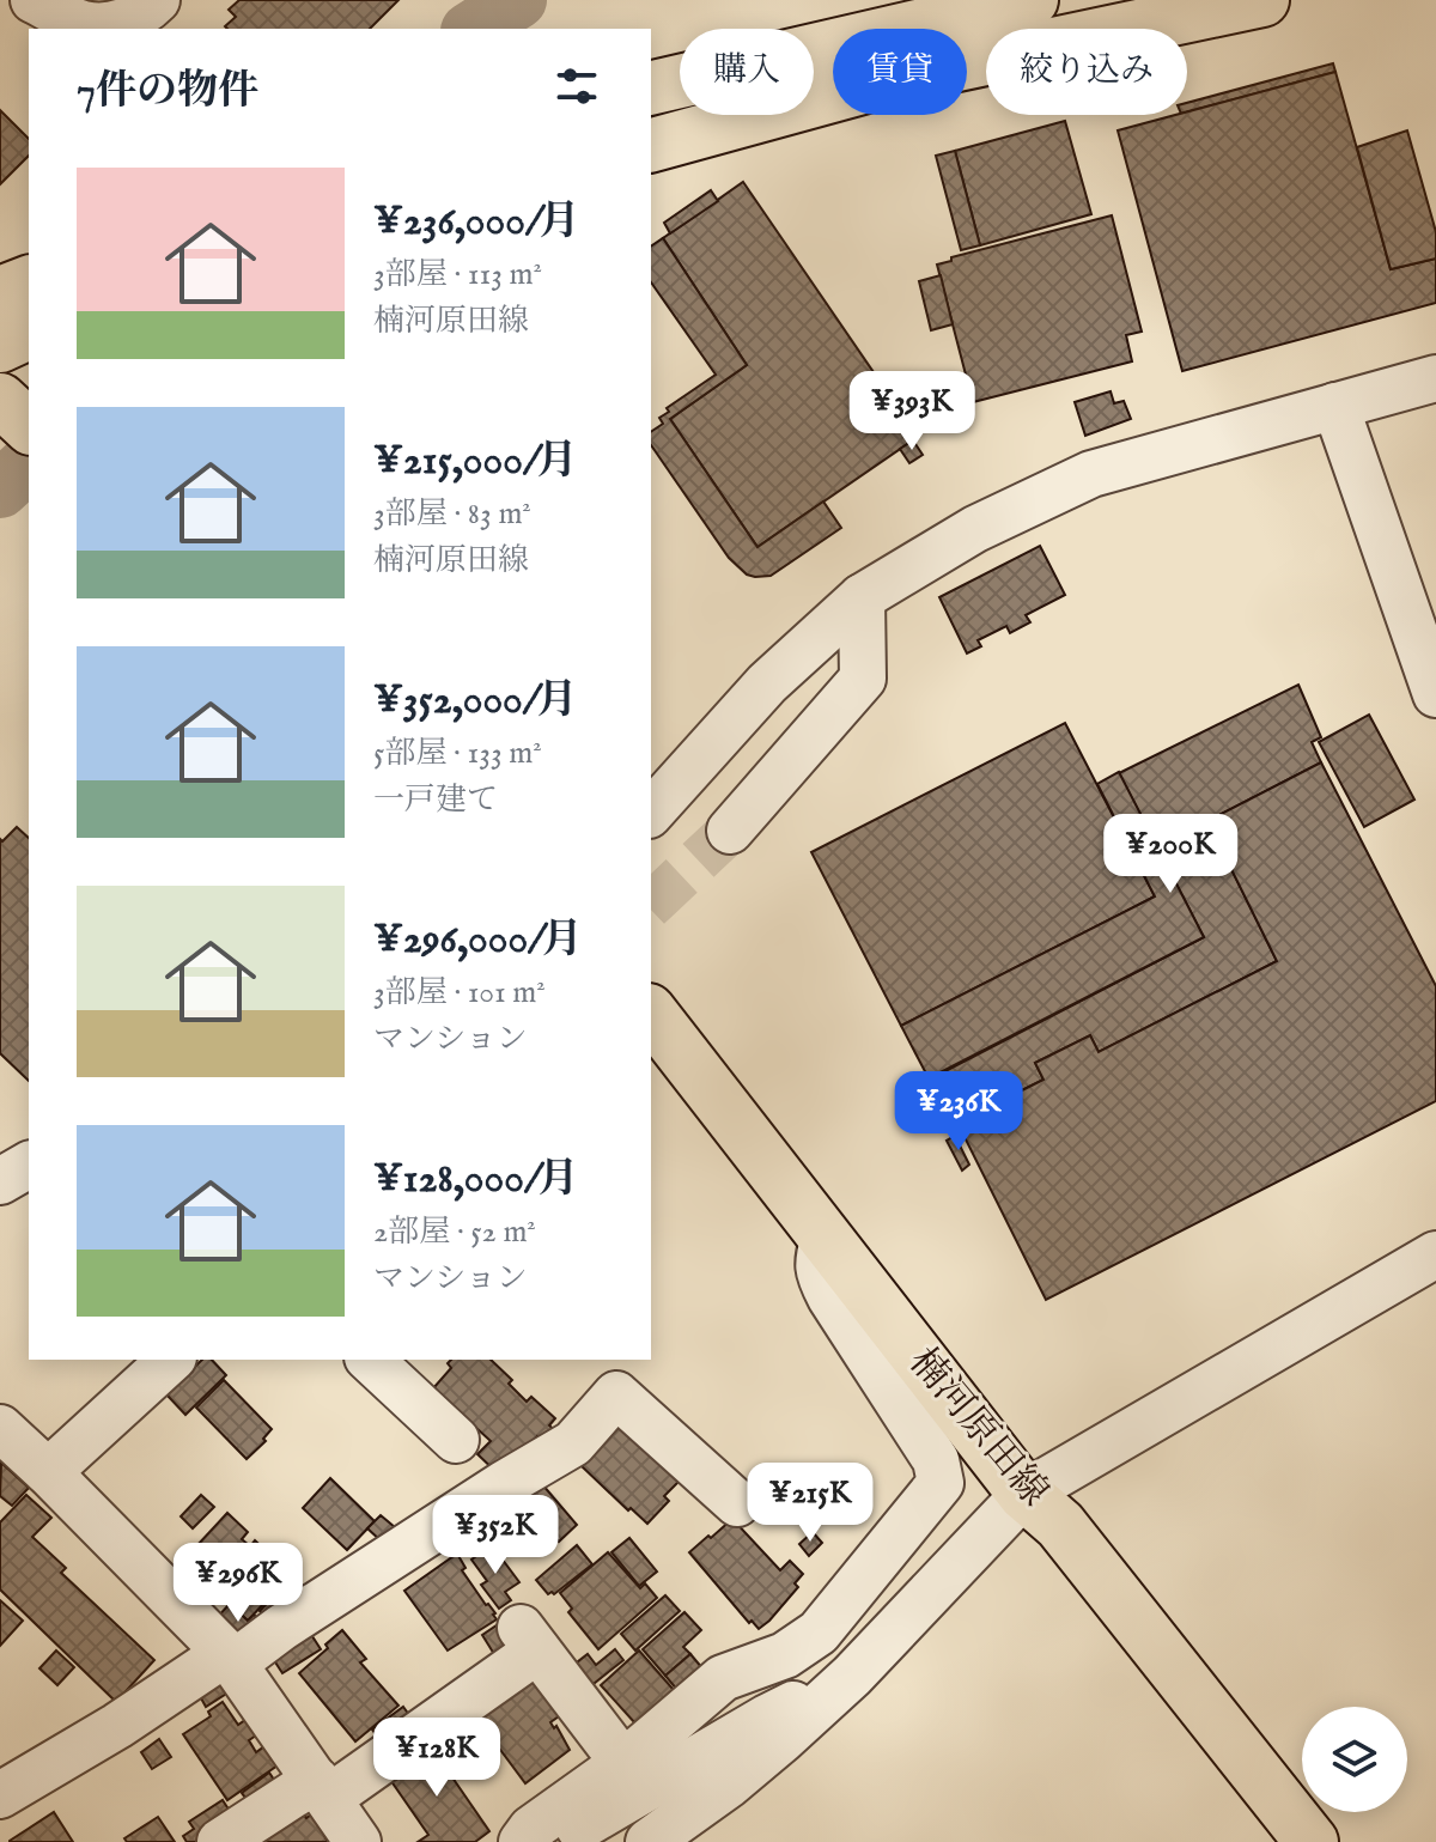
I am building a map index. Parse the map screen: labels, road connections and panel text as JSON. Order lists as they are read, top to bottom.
{
  "streets": {
    "main road": ["楠河原田線"]
  },
  "page": {
    "chip": ["購入", "賃貸", "絞り込み"],
    "heading": "7件の物件",
    "list": [
      {
        "name": "¥236,000/月",
        "note": "3部屋 · 113 m² · 楠河原田線"
      },
      {
        "name": "¥215,000/月",
        "note": "3部屋 · 83 m² · 楠河原田線"
      },
      {
        "name": "¥352,000/月",
        "note": "5部屋 · 133 m² · 一戸建て"
      },
      {
        "name": "¥296,000/月",
        "note": "3部屋 · 101 m² · マンション"
      },
      {
        "name": "¥128,000/月",
        "note": "2部屋 · 52 m² · マンション"
      }
    ],
    "price": [
      "¥393K",
      "¥200K",
      "¥236K",
      "¥215K",
      "¥352K",
      "¥296K",
      "¥128K"
    ]
  }
}
